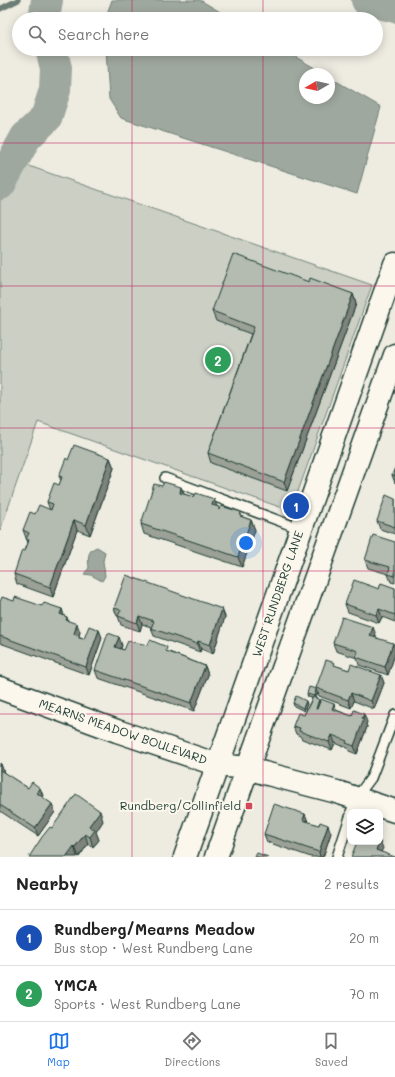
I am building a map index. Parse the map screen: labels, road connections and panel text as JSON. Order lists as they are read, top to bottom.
{
  "streets": {
    "main road": ["WEST RUNDBERG LANE", "MEARNS MEADOW BOULEVARD"]
  },
  "crossings": [
    ["WEST RUNDBERG LANE", "MEARNS MEADOW BOULEVARD"]
  ],
  "places": {
    "transit": ["Rundberg/Collinfield"]
  },
  "north": "left",
  "page": {
    "search": "Search here",
    "pins": ["2", "1"],
    "heading": ["Nearby", "2 results"],
    "list": [
      {
        "mark": "1",
        "name": "Rundberg/Mearns Meadow",
        "note": "Bus stop · West Rundberg Lane",
        "value": "20 m"
      },
      {
        "mark": "2",
        "name": "YMCA",
        "note": "Sports · West Rundberg Lane",
        "value": "70 m"
      }
    ],
    "nav": ["Map", "Directions", "Saved"]
  }
}
